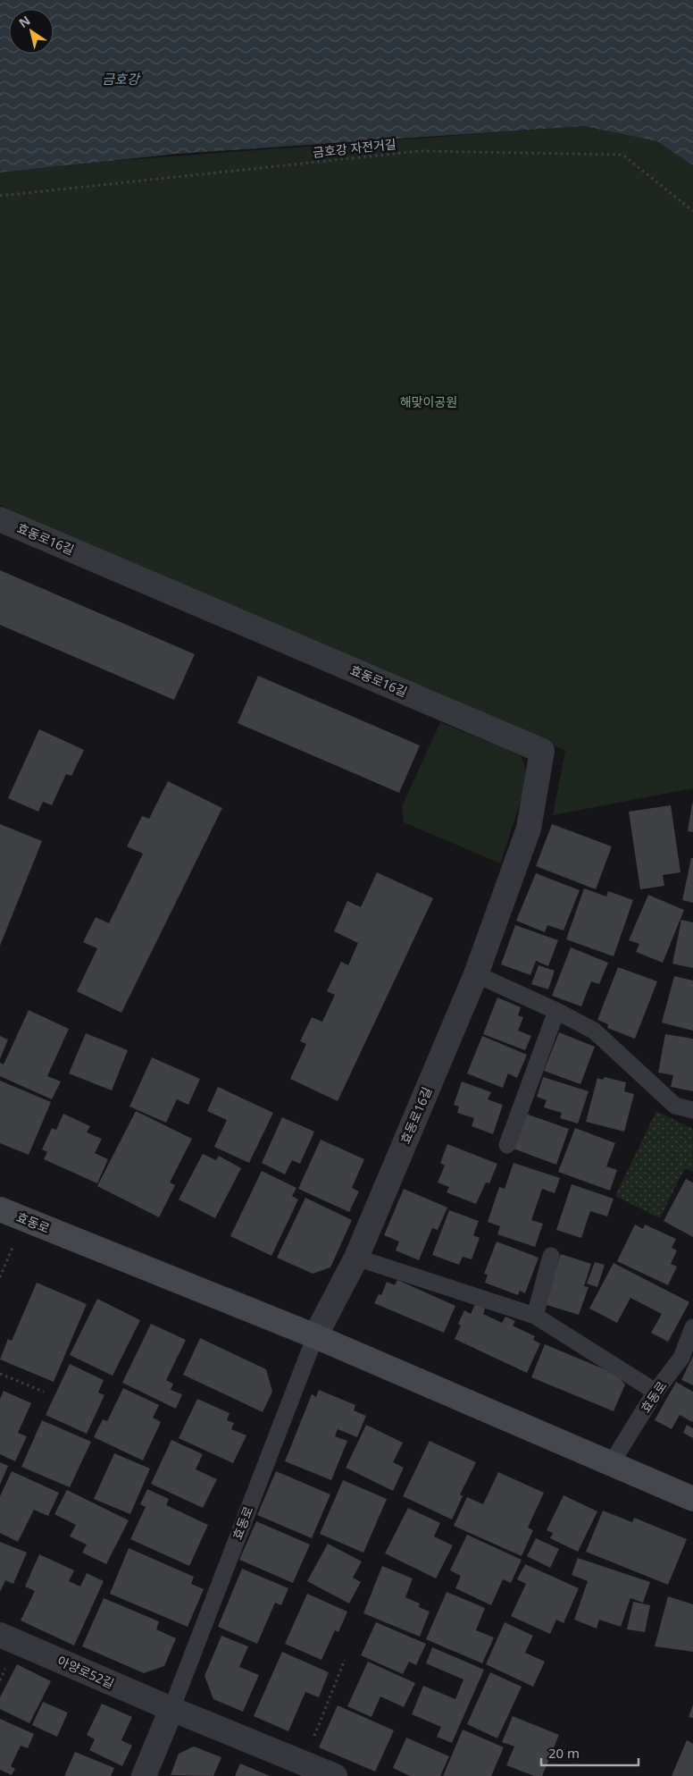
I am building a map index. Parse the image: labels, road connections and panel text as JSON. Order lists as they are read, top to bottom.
{
  "streets": {
    "main road": ["효동로"],
    "street": ["효동로16길", "아양로52길"],
    "path": ["금호강 자전거길"]
  },
  "crossings": [
    ["효동로16길", "효동로"],
    ["효동로", "아양로52길"]
  ],
  "water": ["금호강"],
  "parks": ["해맞이공원"],
  "scale_bar": "20 m",
  "north": "top left"
}
